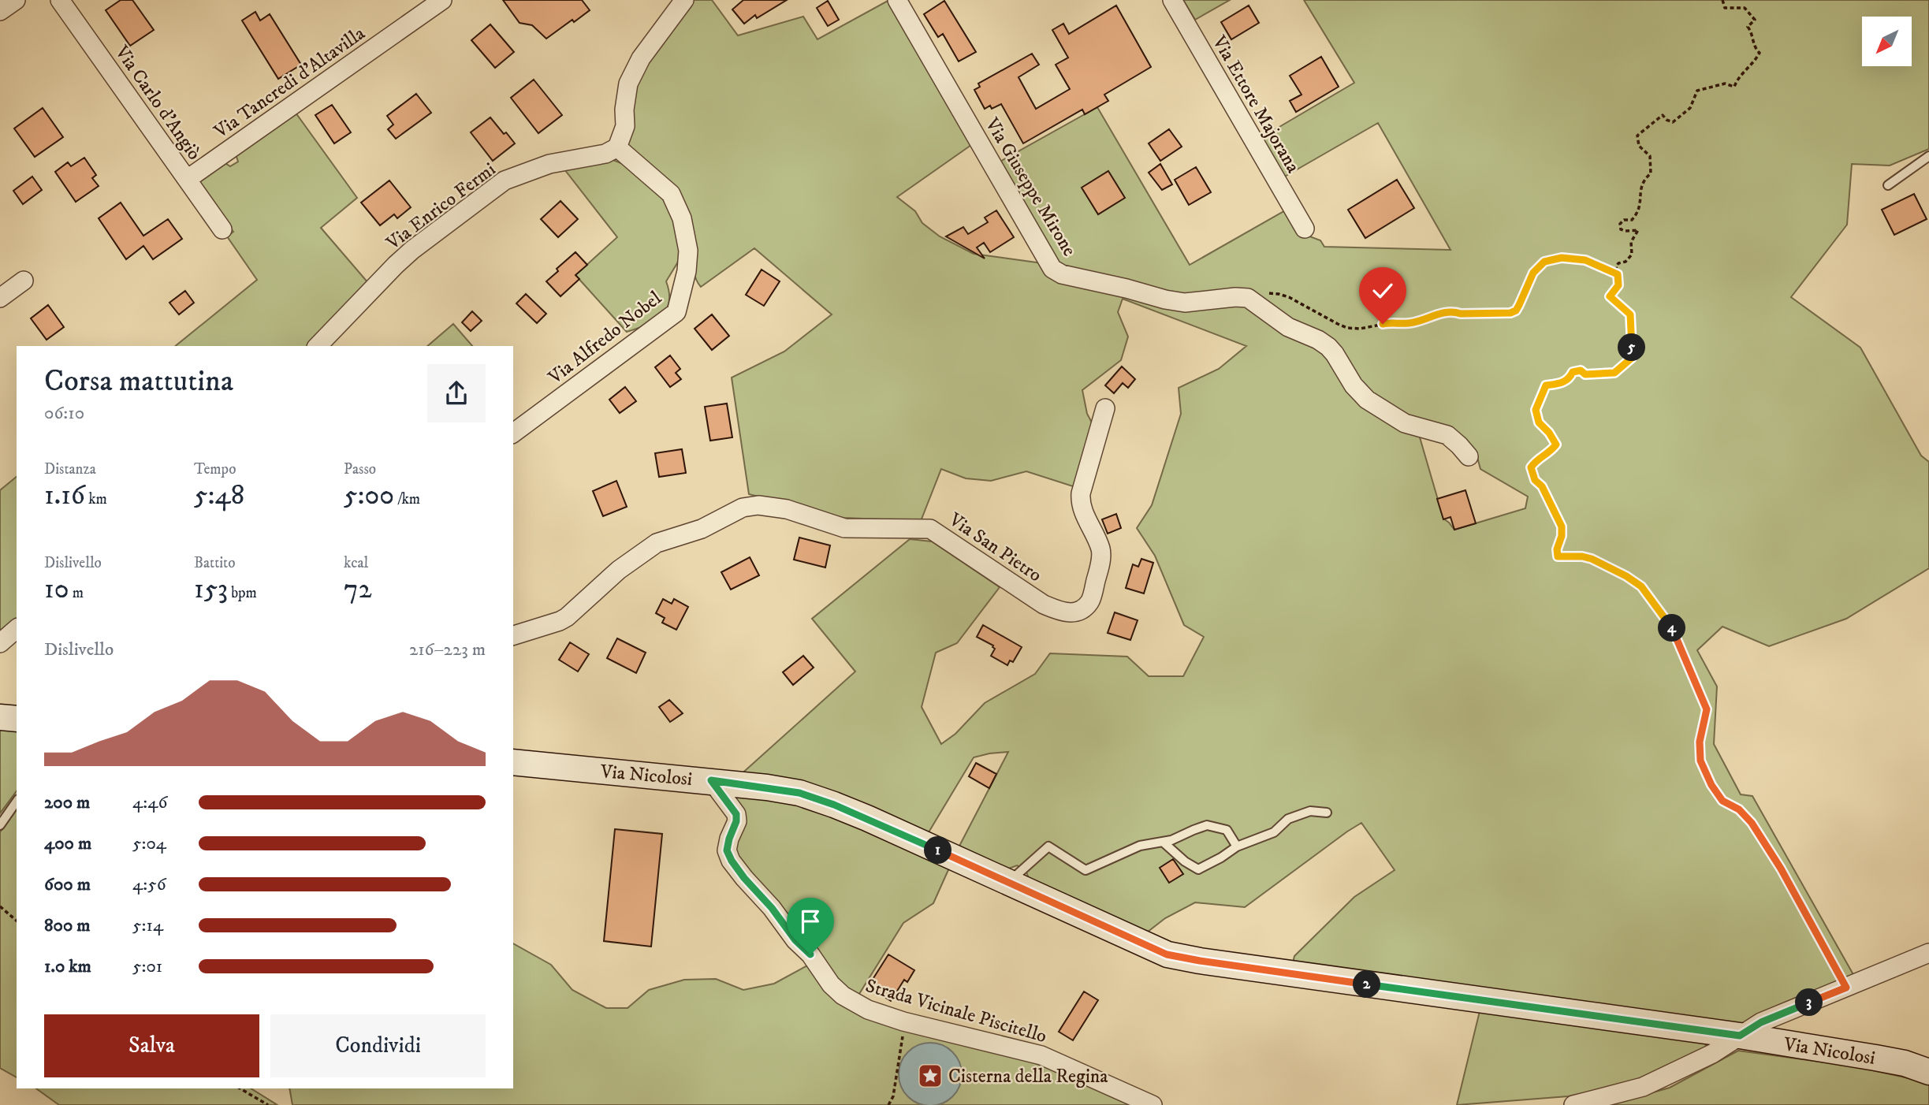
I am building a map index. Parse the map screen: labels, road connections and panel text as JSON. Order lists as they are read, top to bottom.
{
  "streets": {
    "main road": ["Via Nicolosi"],
    "street": [
      "Via Tancredi d'Altavilla",
      "Via Carlo d'Angiò",
      "Via Ettore Majorana",
      "Via Giuseppe Mirone",
      "Via Enrico Fermi",
      "Via Alfredo Nobel",
      "Via San Pietro",
      "Strada Vicinale Piscitello"
    ]
  },
  "crossings": [
    ["Via Tancredi d'Altavilla", "Via Carlo d'Angiò"],
    ["Via Enrico Fermi", "Via Alfredo Nobel"],
    ["Via Nicolosi", "Strada Vicinale Piscitello"]
  ],
  "places": {
    "place": ["Cisterna della Regina"]
  },
  "north": "bottom left",
  "page": {
    "pins": [
      "5",
      "4",
      "1",
      "2",
      "3"
    ],
    "heading": ["Corsa mattutina", "06:10"],
    "stats": [
      ["Distanza", "1.16 km"],
      ["Tempo", "5:48"],
      ["Passo", "5:00 /km"],
      ["Dislivello", "10 m"],
      ["Battito", "153 bpm"],
      ["kcal", "72"]
    ],
    "chart": ["Dislivello", "216–223 m"],
    "list": [
      {
        "name": "200 m",
        "note": "4:46"
      },
      {
        "name": "400 m",
        "note": "5:04"
      },
      {
        "name": "600 m",
        "note": "4:56"
      },
      {
        "name": "800 m",
        "note": "5:14"
      },
      {
        "name": "1.0 km",
        "note": "5:01"
      }
    ],
    "buttons": ["Salva", "Condividi"]
  }
}
